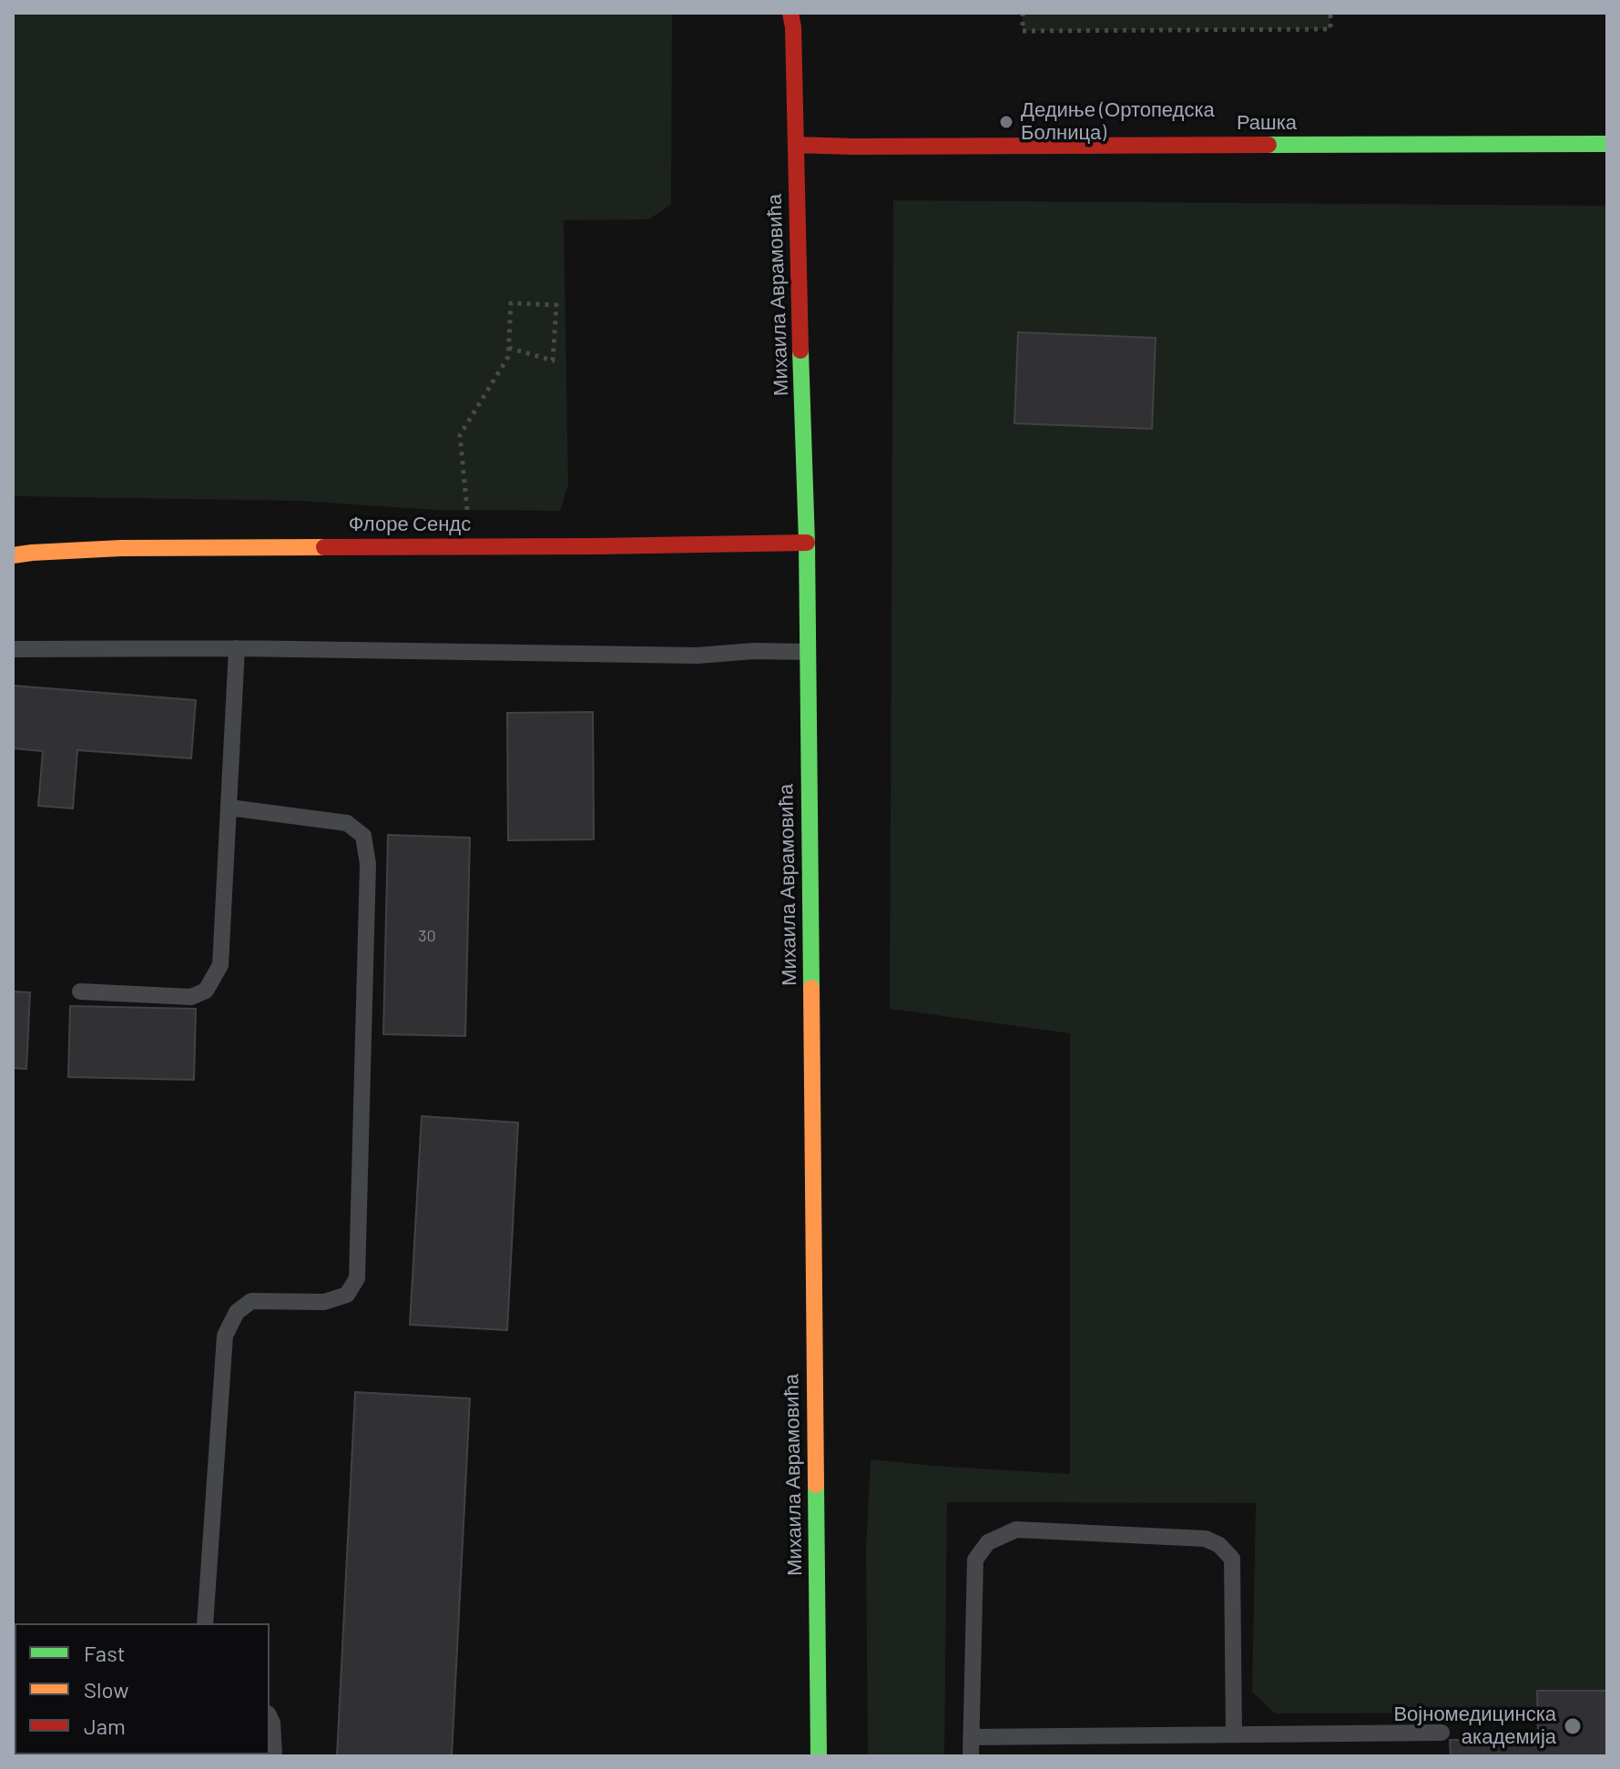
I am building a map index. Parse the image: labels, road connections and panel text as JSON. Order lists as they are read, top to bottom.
{
  "streets": {
    "street": ["Рашка", "Михаила Аврамовића", "Флоре Сендс"]
  },
  "crossings": [
    ["Рашка", "Михаила Аврамовића"],
    ["Михаила Аврамовића", "Флоре Сендс"]
  ],
  "places": ["Дедиње (Ортопедска Болница)", "Војномедицинска академија"],
  "house_numbers": ["30"],
  "legend": ["Fast", "Slow", "Jam"]
}
